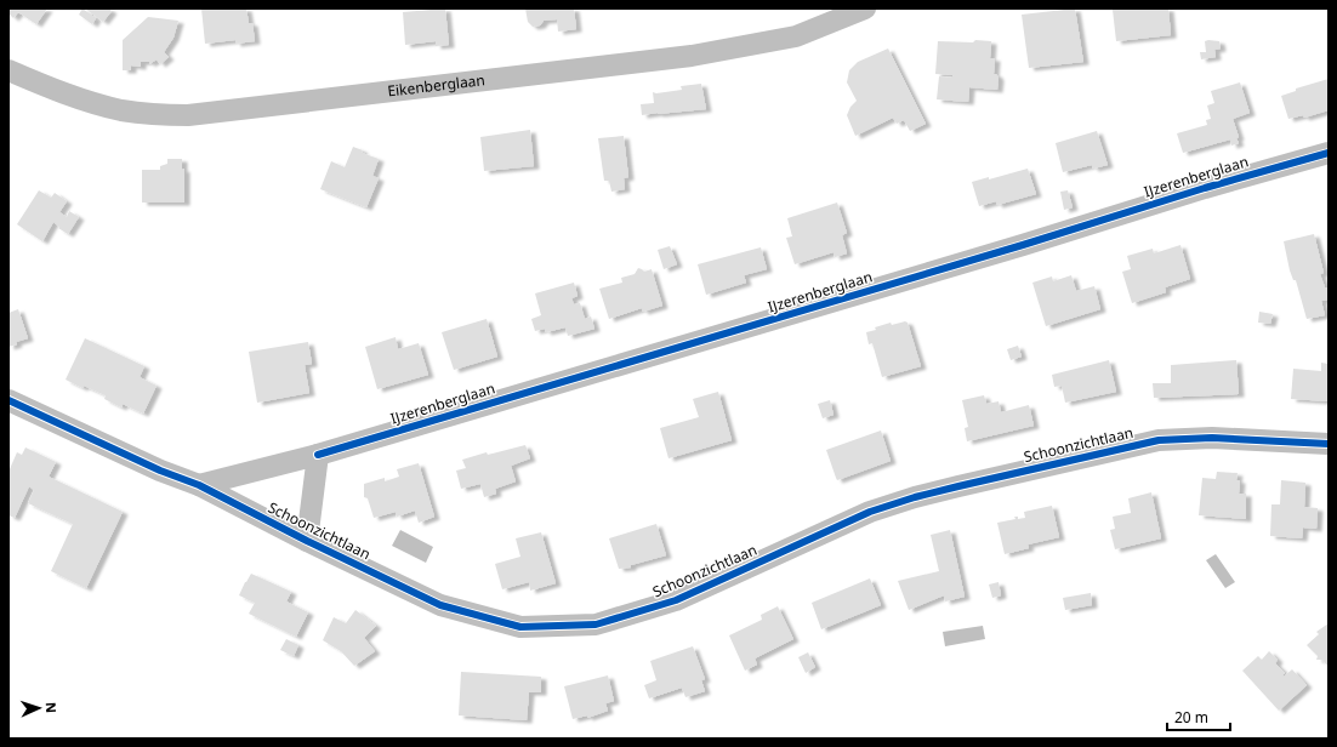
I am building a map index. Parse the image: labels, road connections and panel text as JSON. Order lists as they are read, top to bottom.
{
  "streets": {
    "street": ["Eikenberglaan", "IJzerenberglaan", "Schoonzichtlaan"]
  },
  "crossings": [
    ["IJzerenberglaan", "Schoonzichtlaan"]
  ],
  "scale_bar": "20 m",
  "north": "right"
}
